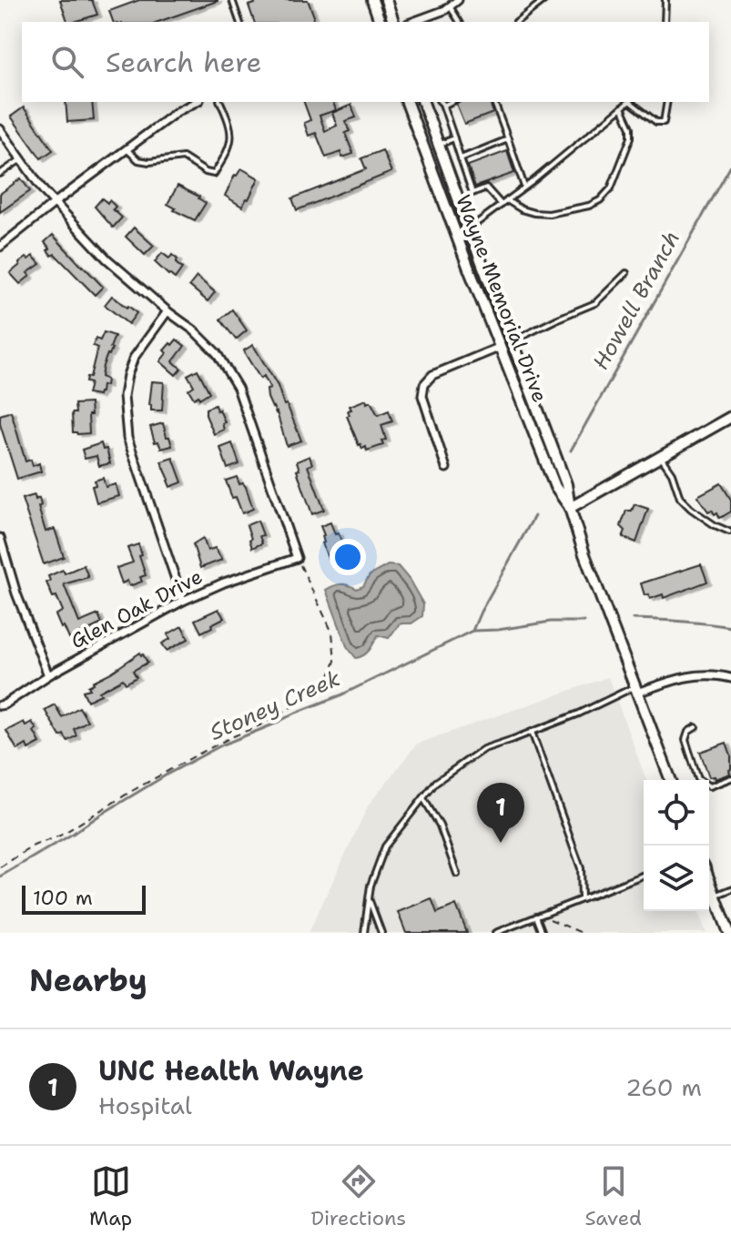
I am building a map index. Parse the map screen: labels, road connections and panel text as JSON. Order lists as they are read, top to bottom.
{
  "streets": {
    "main road": ["Wayne Memorial Drive"],
    "street": ["Glen Oak Drive"]
  },
  "water": ["Howell Branch", "Stoney Creek"],
  "scale_bar": "100 m",
  "page": {
    "search": "Search here",
    "pins": "1",
    "scale": "100 m",
    "heading": "Nearby",
    "list": [
      {
        "mark": "1",
        "name": "UNC Health Wayne",
        "note": "Hospital",
        "value": "260 m"
      }
    ],
    "nav": ["Map", "Directions", "Saved"]
  }
}
